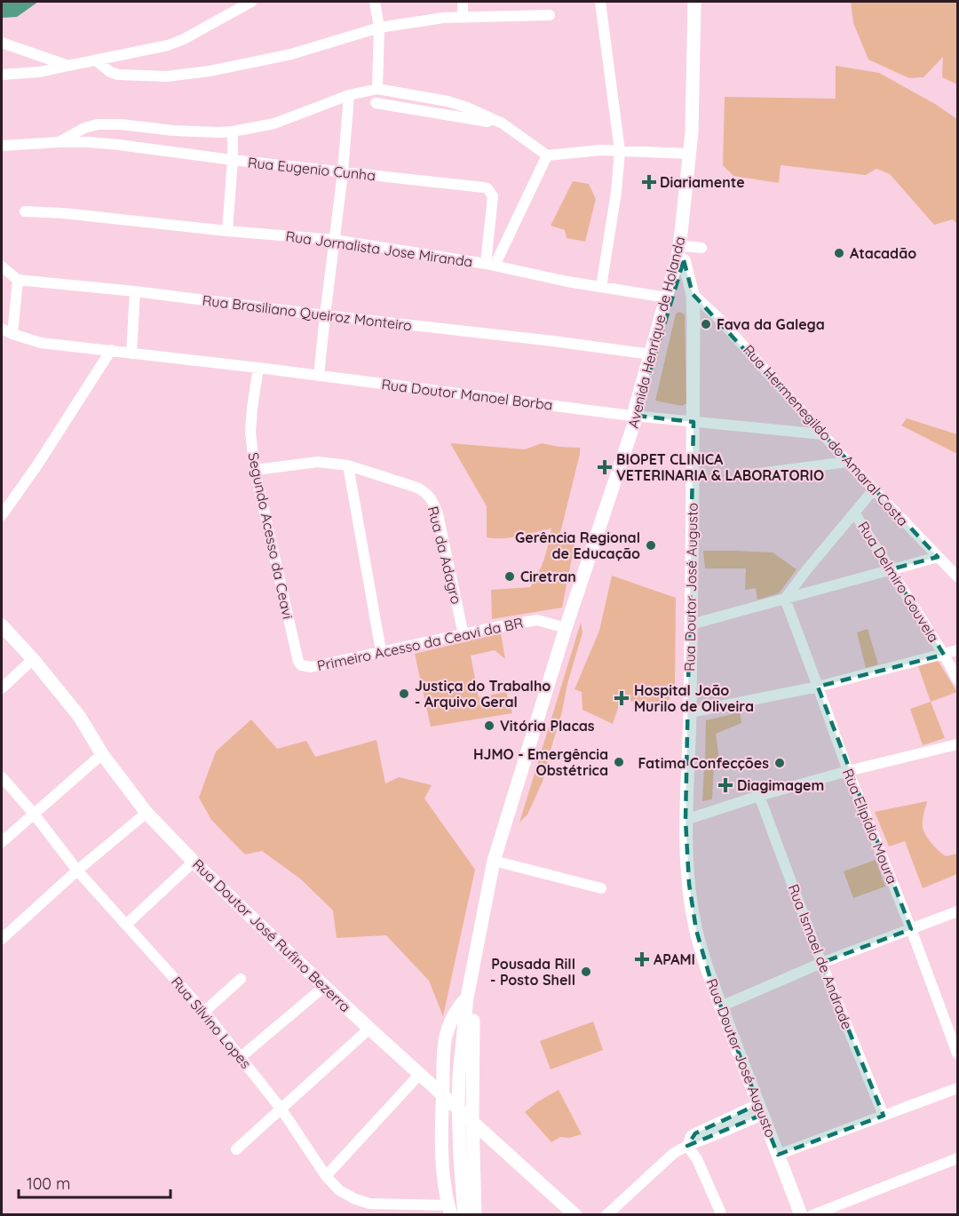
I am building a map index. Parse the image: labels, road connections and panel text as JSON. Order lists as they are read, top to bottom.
{
  "streets": {
    "main road": ["Avenida Henrique de Holanda", "Rua Doutor José Augusto", "Rua Doutor José Rufino Bezerra"],
    "street": [
      "Rua Eugenio Cunha",
      "Rua Jornalista Jose Miranda",
      "Rua Brasiliano Queiroz Monteiro",
      "Rua Doutor Manoel Borba",
      "Rua Hermenegildo do Amaral Costa",
      "Segundo Acesso da Ceavi",
      "Rua da Adagro",
      "Rua Delmiro Gouveia",
      "Primeiro Acesso da Ceavi da BR",
      "Rua Elipídio Moura",
      "Rua Ismael de Andrade",
      "Rua Silvino Lopes"
    ]
  },
  "crossings": [
    ["Rua Eugenio Cunha", "Rua Jornalista Jose Miranda"],
    ["Rua Jornalista Jose Miranda", "Avenida Henrique de Holanda"],
    ["Rua Brasiliano Queiroz Monteiro", "Avenida Henrique de Holanda"],
    ["Avenida Henrique de Holanda", "Rua Doutor Manoel Borba"],
    ["Avenida Henrique de Holanda", "Primeiro Acesso da Ceavi da BR"],
    ["Rua Doutor Manoel Borba", "Rua Hermenegildo do Amaral Costa"],
    ["Rua Doutor Manoel Borba", "Segundo Acesso da Ceavi"],
    ["Rua Doutor Manoel Borba", "Rua Doutor José Augusto"],
    ["Rua Hermenegildo do Amaral Costa", "Rua Doutor José Augusto"],
    ["Segundo Acesso da Ceavi", "Rua da Adagro"],
    ["Segundo Acesso da Ceavi", "Primeiro Acesso da Ceavi da BR"],
    ["Rua da Adagro", "Primeiro Acesso da Ceavi da BR"]
  ],
  "places": {
    "health": [
      "Diariamente",
      "BIOPET CLINICA VETERINARIA & LABORATORIO",
      "Hospital João Murilo de Oliveira",
      "Diagimagem",
      "APAMI"
    ],
    "other": [
      "Atacadão",
      "Fava da Galega",
      "Gerência Regional de Educação",
      "Ciretran",
      "Justiça do Trabalho - Arquivo Geral",
      "Vitória Placas",
      "HJMO - Emergência Obstétrica",
      "Fatima Confecções",
      "Pousada Rill - Posto Shell"
    ]
  },
  "scale_bar": "100 m"
}
